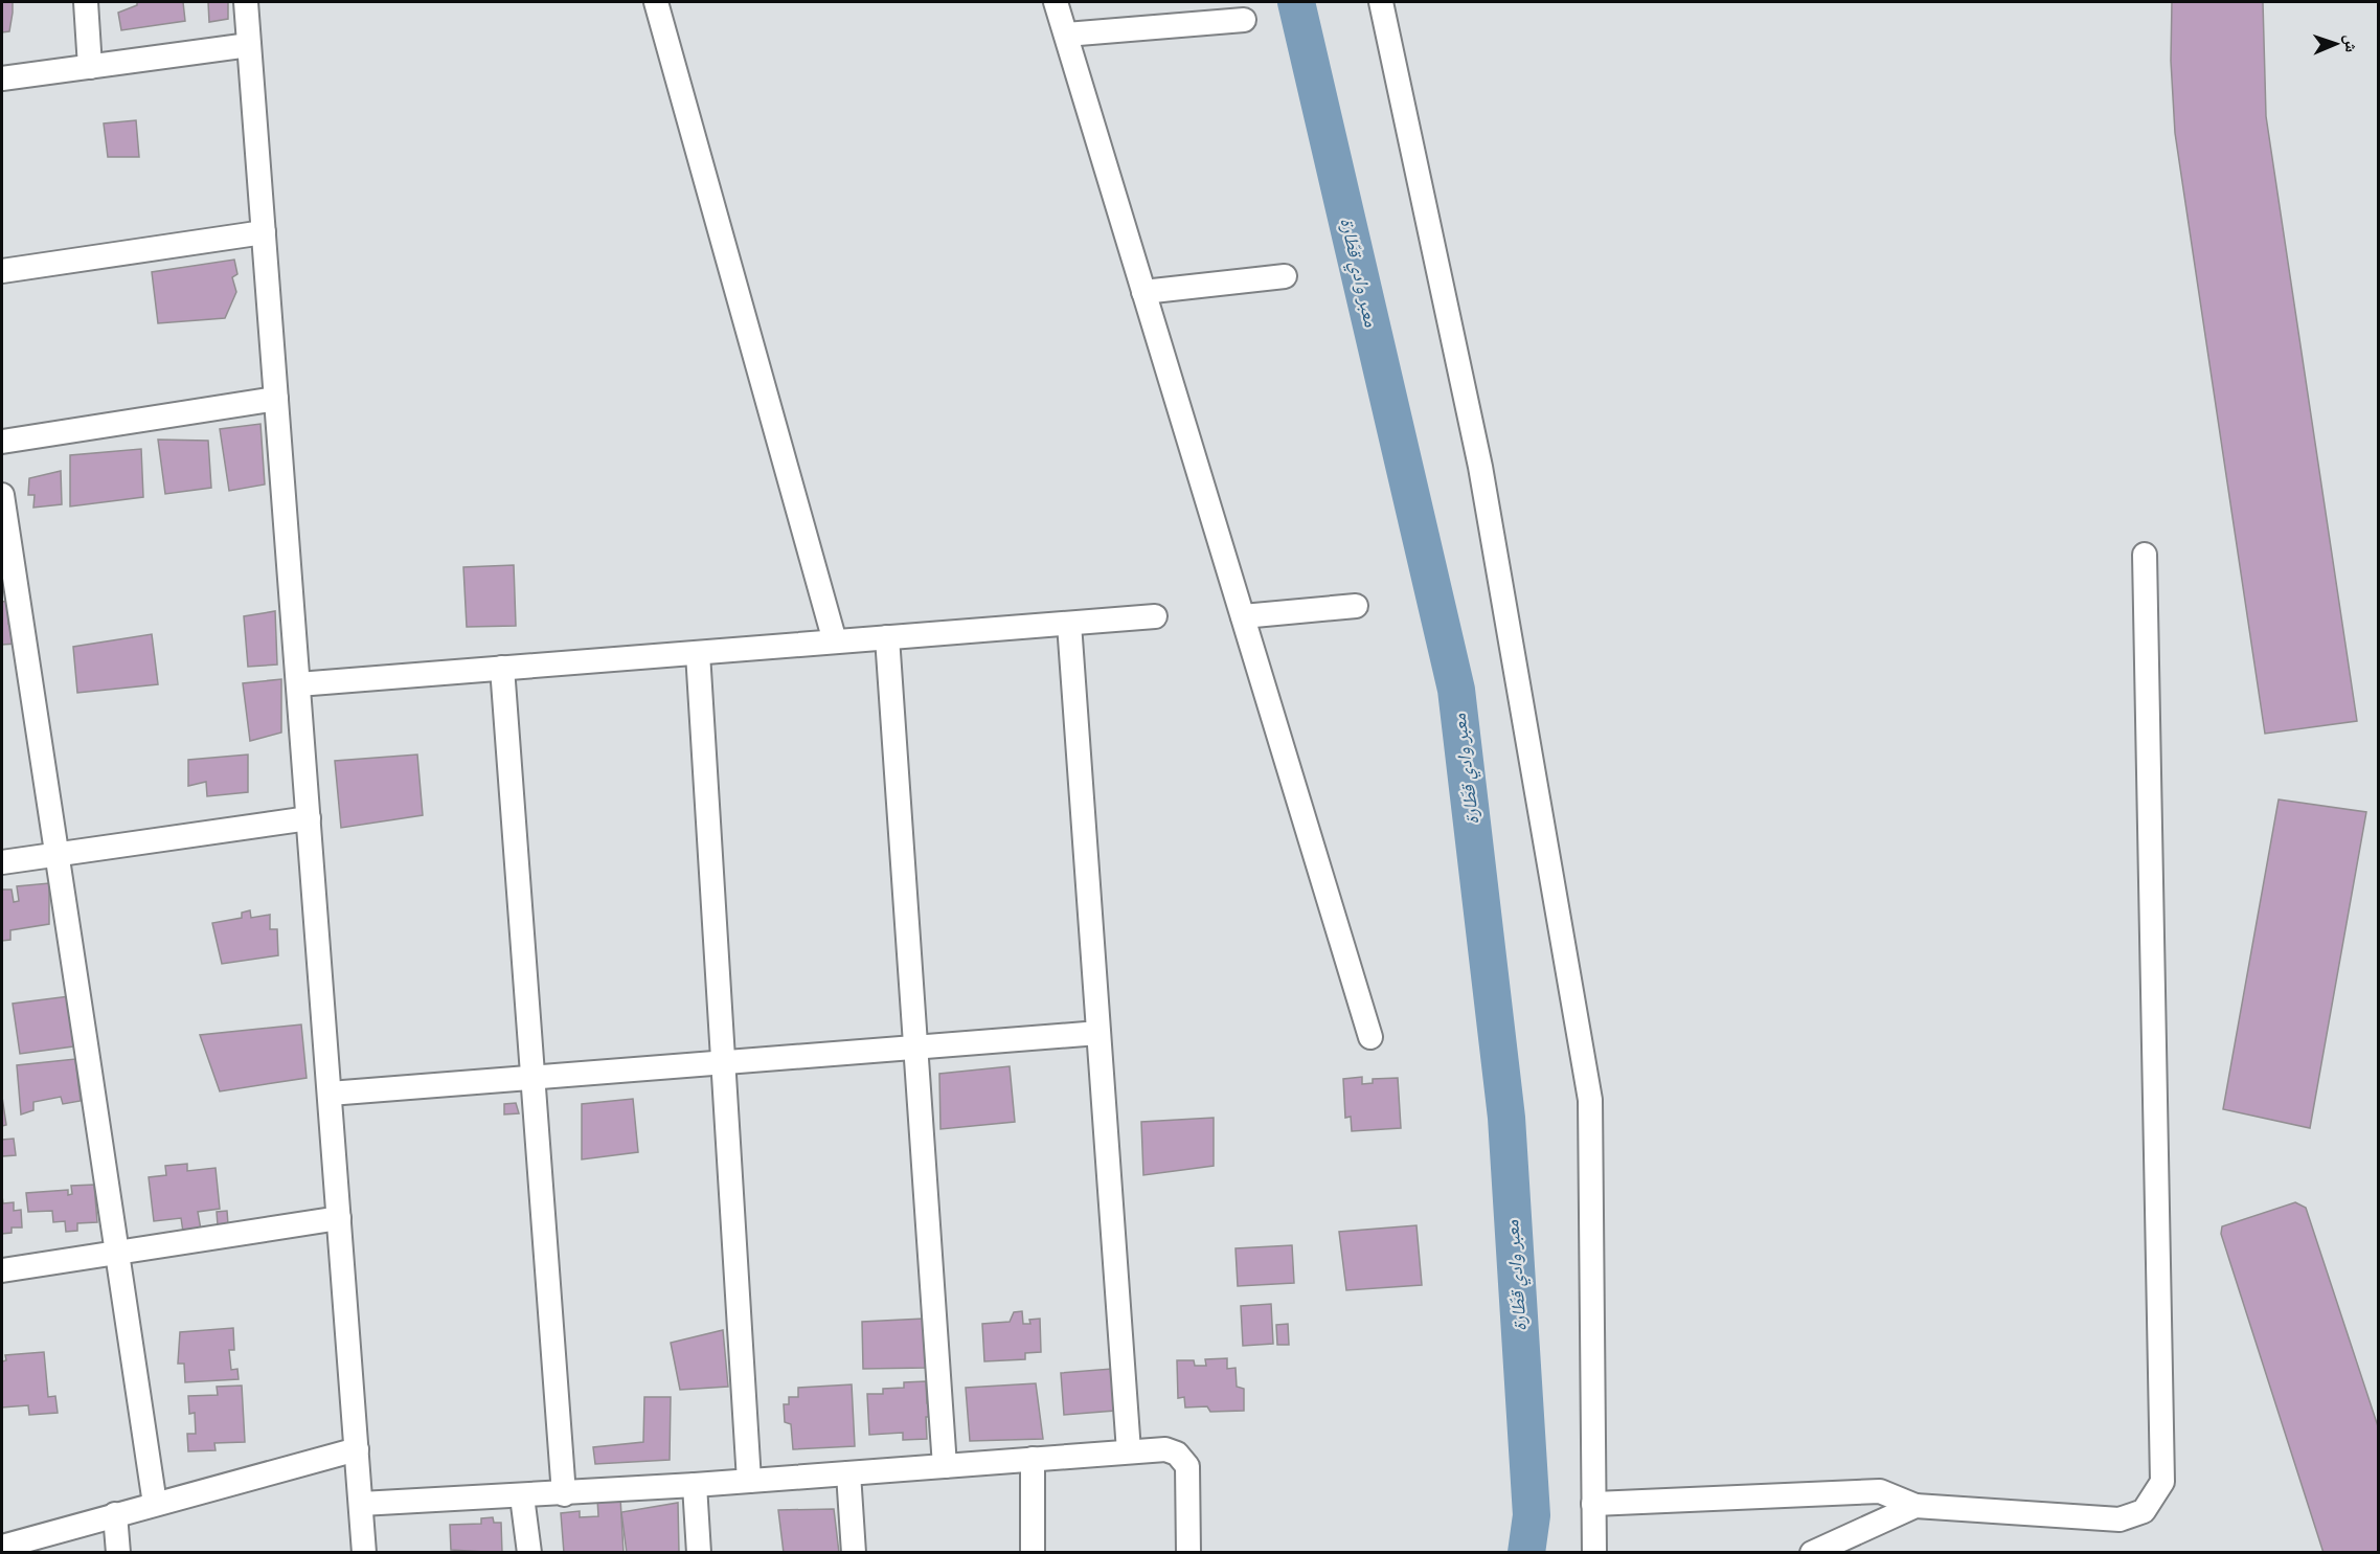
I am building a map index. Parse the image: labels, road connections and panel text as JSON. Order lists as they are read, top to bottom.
{
  "water": ["معبر وادي قطّارة"],
  "north": "right"
}
